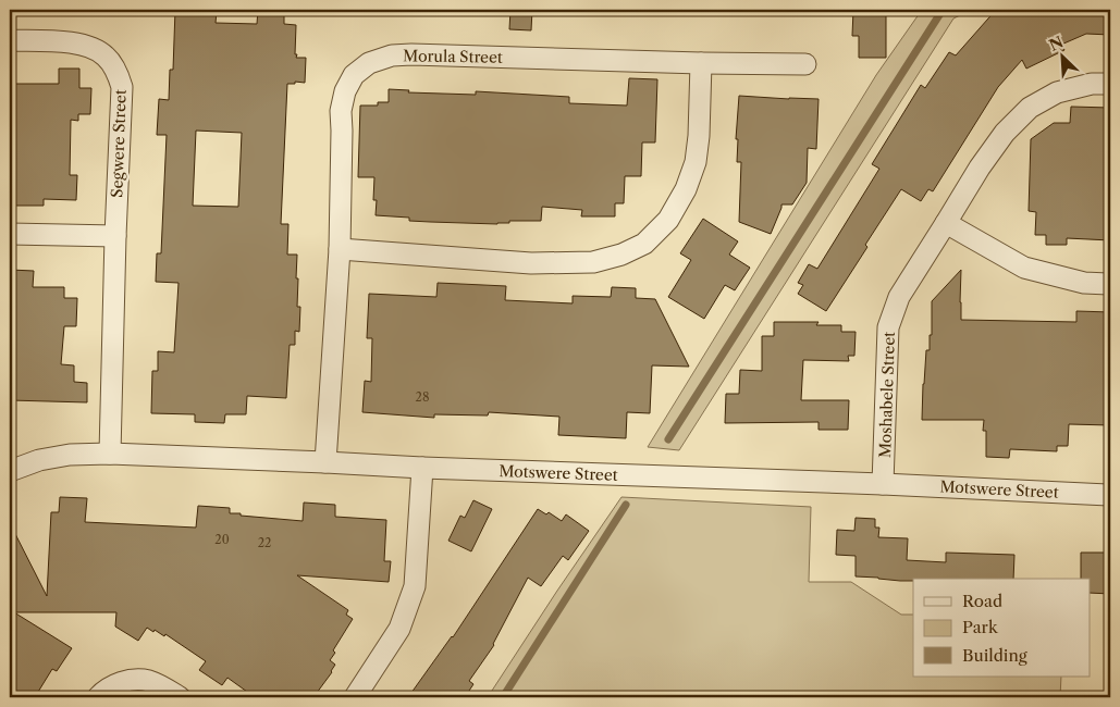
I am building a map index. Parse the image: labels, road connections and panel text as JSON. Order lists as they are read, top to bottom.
{
  "streets": {
    "street": [
      "Morula Street",
      "Segwere Street",
      "Moshabele Street",
      "Motswere Street"
    ]
  },
  "crossings": [
    ["Morula Street", "Motswere Street"],
    ["Segwere Street", "Motswere Street"],
    ["Moshabele Street", "Motswere Street"]
  ],
  "house_numbers": ["28", "20", "22"],
  "legend": ["Road", "Park", "Building"],
  "north": "top left"
}
